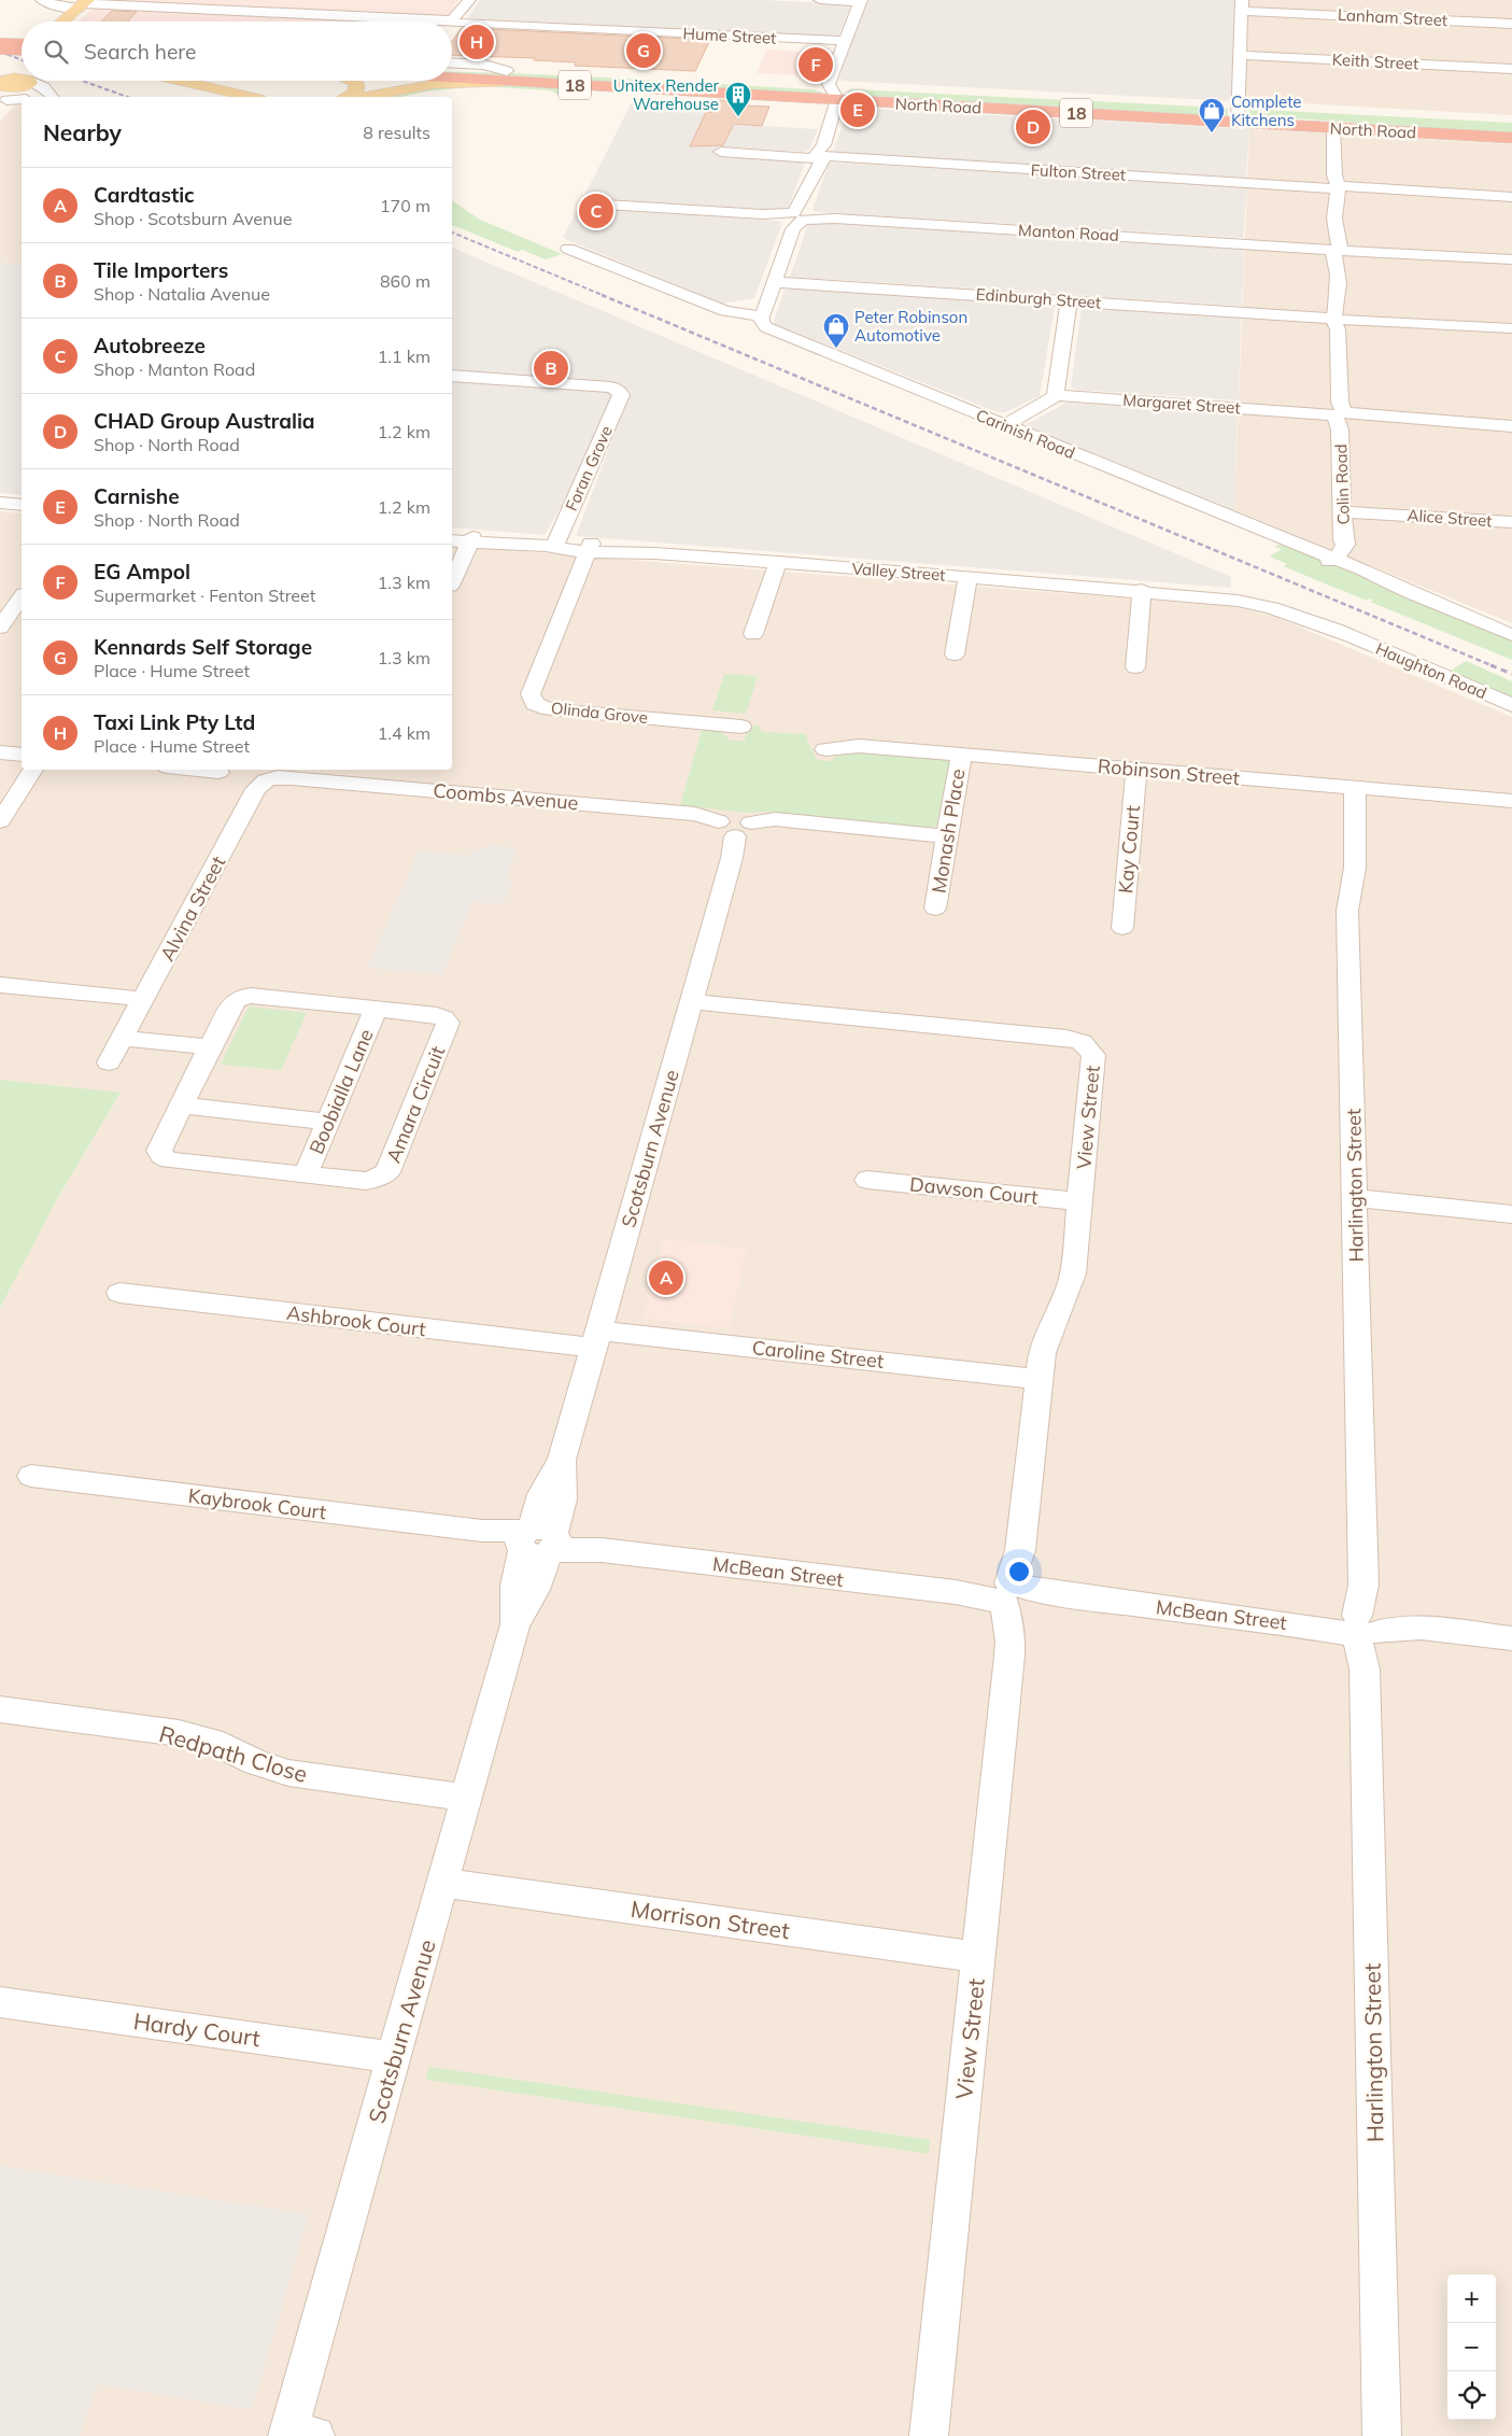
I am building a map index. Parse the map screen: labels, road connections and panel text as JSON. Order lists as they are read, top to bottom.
{
  "streets": {
    "highway": ["18", "North Road"],
    "street": [
      "Lanham Street",
      "Hume Street",
      "Keith Street",
      "Fulton Street",
      "Manton Road",
      "Edinburgh Street",
      "Margaret Street",
      "Carinish Road",
      "Foran Grove",
      "Colin Road",
      "Alice Street",
      "Valley Street",
      "Haughton Road",
      "Olinda Grove",
      "Robinson Street",
      "Coombs Avenue",
      "Monash Place",
      "Kay Court",
      "Alvina Street",
      "Boobialla Lane",
      "Amara Circuit",
      "View Street",
      "Scotsburn Avenue",
      "Harlington Street",
      "Dawson Court",
      "Ashbrook Court",
      "Caroline Street",
      "Kaybrook Court",
      "McBean Street",
      "Redpath Close",
      "Morrison Street",
      "Hardy Court"
    ]
  },
  "crossings": [
    ["North Road", "Colin Road"],
    ["Fulton Street", "Colin Road"],
    ["Manton Road", "Colin Road"],
    ["Edinburgh Street", "Colin Road"],
    ["Margaret Street", "Colin Road"],
    ["Carinish Road", "Colin Road"],
    ["Foran Grove", "Valley Street"],
    ["Colin Road", "Alice Street"],
    ["Valley Street", "Haughton Road"],
    ["Valley Street", "Olinda Grove"],
    ["Robinson Street", "Monash Place"],
    ["Robinson Street", "Kay Court"],
    ["Robinson Street", "Harlington Street"],
    ["Coombs Avenue", "Monash Place"],
    ["Coombs Avenue", "Alvina Street"],
    ["Coombs Avenue", "Scotsburn Avenue"],
    ["Boobialla Lane", "Amara Circuit"],
    ["View Street", "Scotsburn Avenue"],
    ["View Street", "Dawson Court"],
    ["View Street", "Caroline Street"],
    ["View Street", "McBean Street"],
    ["View Street", "Morrison Street"],
    ["Scotsburn Avenue", "Ashbrook Court"],
    ["Scotsburn Avenue", "Caroline Street"],
    ["Scotsburn Avenue", "Kaybrook Court"],
    ["Scotsburn Avenue", "McBean Street"],
    ["Scotsburn Avenue", "Redpath Close"],
    ["Scotsburn Avenue", "Morrison Street"],
    ["Scotsburn Avenue", "Hardy Court"],
    ["Harlington Street", "McBean Street"],
    ["Ashbrook Court", "Caroline Street"],
    ["Kaybrook Court", "McBean Street"]
  ],
  "places": {
    "building": ["Unitex Render Warehouse"],
    "shop": ["Complete Kitchens", "Peter Robinson Automotive"]
  },
  "page": {
    "search": "Search here",
    "pins": [
      "H",
      "G",
      "F",
      "E",
      "D",
      "C",
      "B",
      "A"
    ],
    "heading": ["Nearby", "8 results"],
    "list": [
      {
        "mark": "A",
        "name": "Cardtastic",
        "note": "Shop · Scotsburn Avenue",
        "value": "170 m"
      },
      {
        "mark": "B",
        "name": "Tile Importers",
        "note": "Shop · Natalia Avenue",
        "value": "860 m"
      },
      {
        "mark": "C",
        "name": "Autobreeze",
        "note": "Shop · Manton Road",
        "value": "1.1 km"
      },
      {
        "mark": "D",
        "name": "CHAD Group Australia",
        "note": "Shop · North Road",
        "value": "1.2 km"
      },
      {
        "mark": "E",
        "name": "Carnishe",
        "note": "Shop · North Road",
        "value": "1.2 km"
      },
      {
        "mark": "F",
        "name": "EG Ampol",
        "note": "Supermarket · Fenton Street",
        "value": "1.3 km"
      },
      {
        "mark": "G",
        "name": "Kennards Self Storage",
        "note": "Place · Hume Street",
        "value": "1.3 km"
      },
      {
        "mark": "H",
        "name": "Taxi Link Pty Ltd",
        "note": "Place · Hume Street",
        "value": "1.4 km"
      }
    ],
    "map_buttons": ["+", "−"]
  }
}
